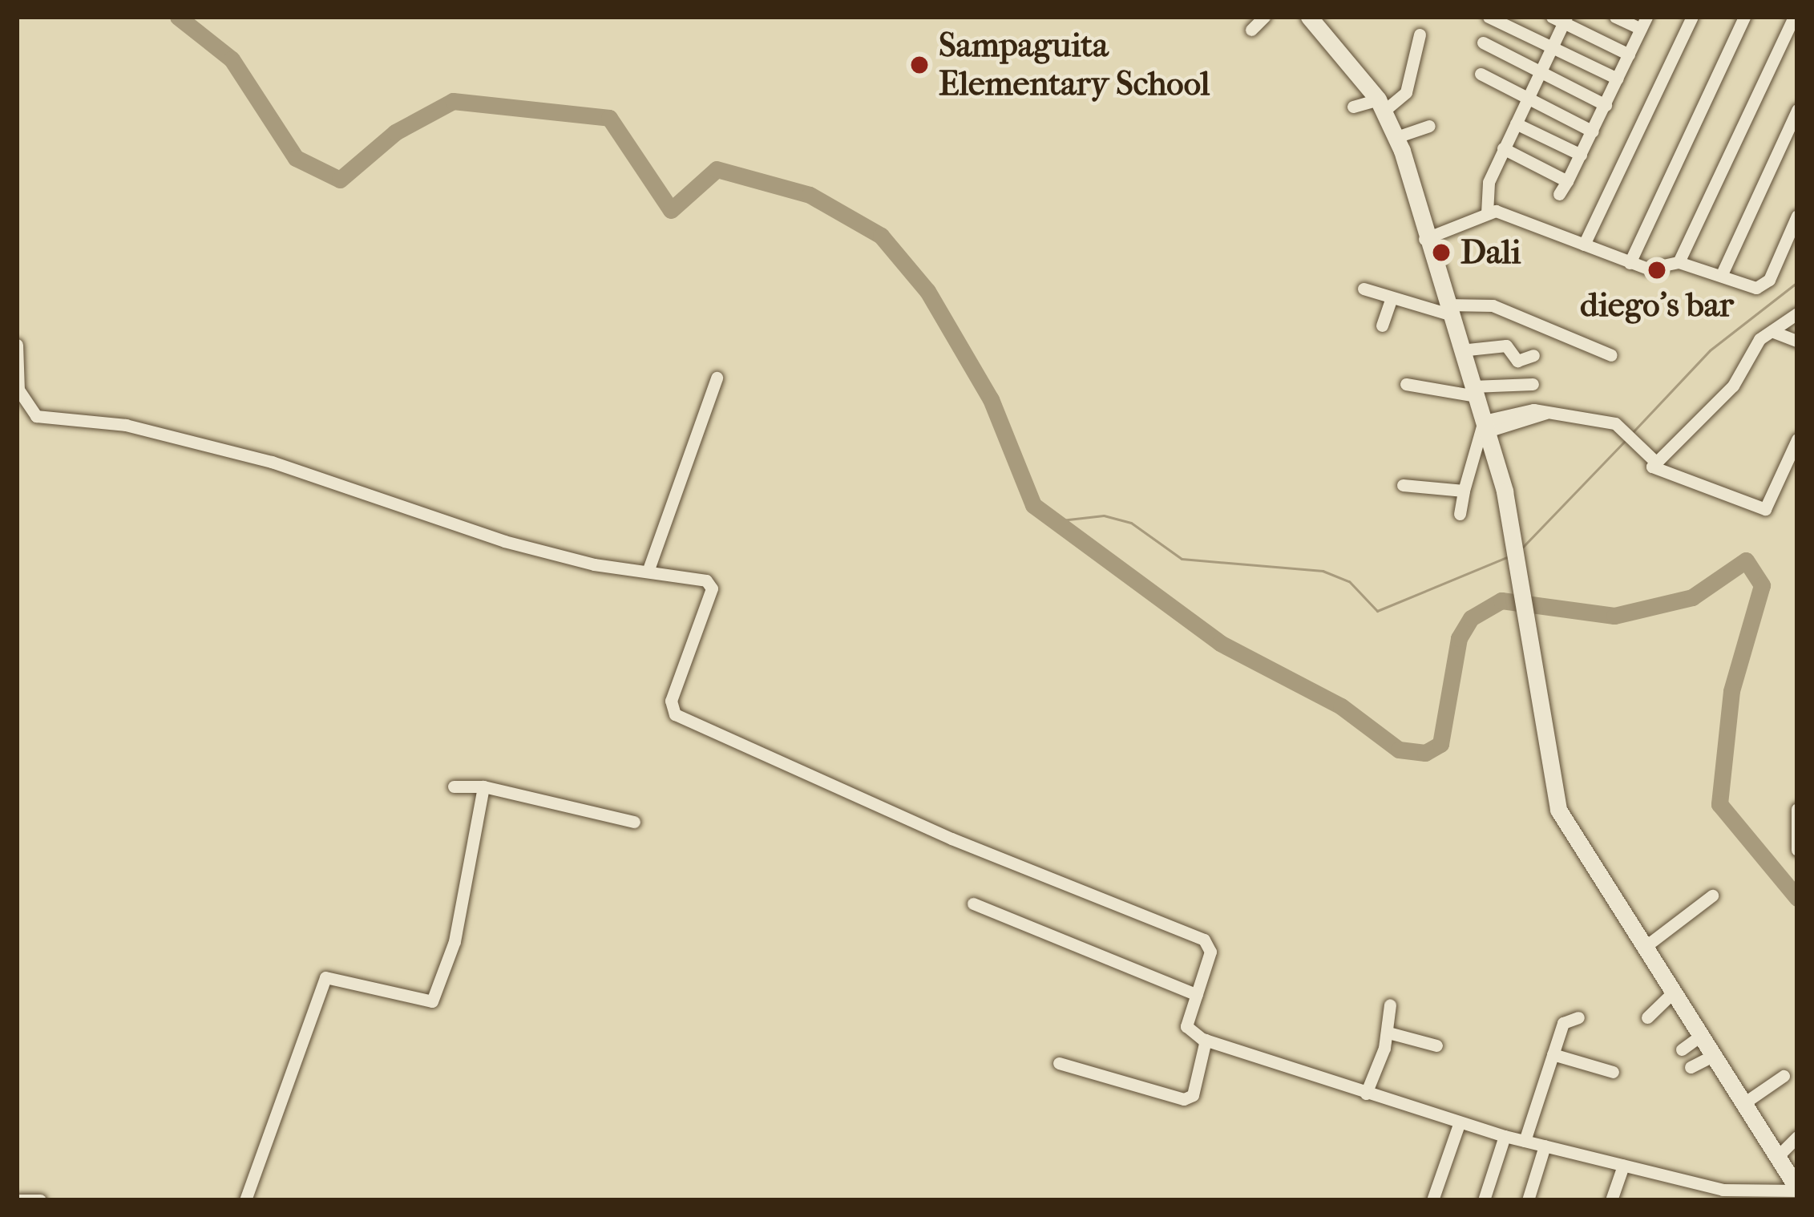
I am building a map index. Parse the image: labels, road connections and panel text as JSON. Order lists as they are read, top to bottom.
{
  "places": ["Sampaguita Elementary School", "Dali", "diego's bar"]
}
